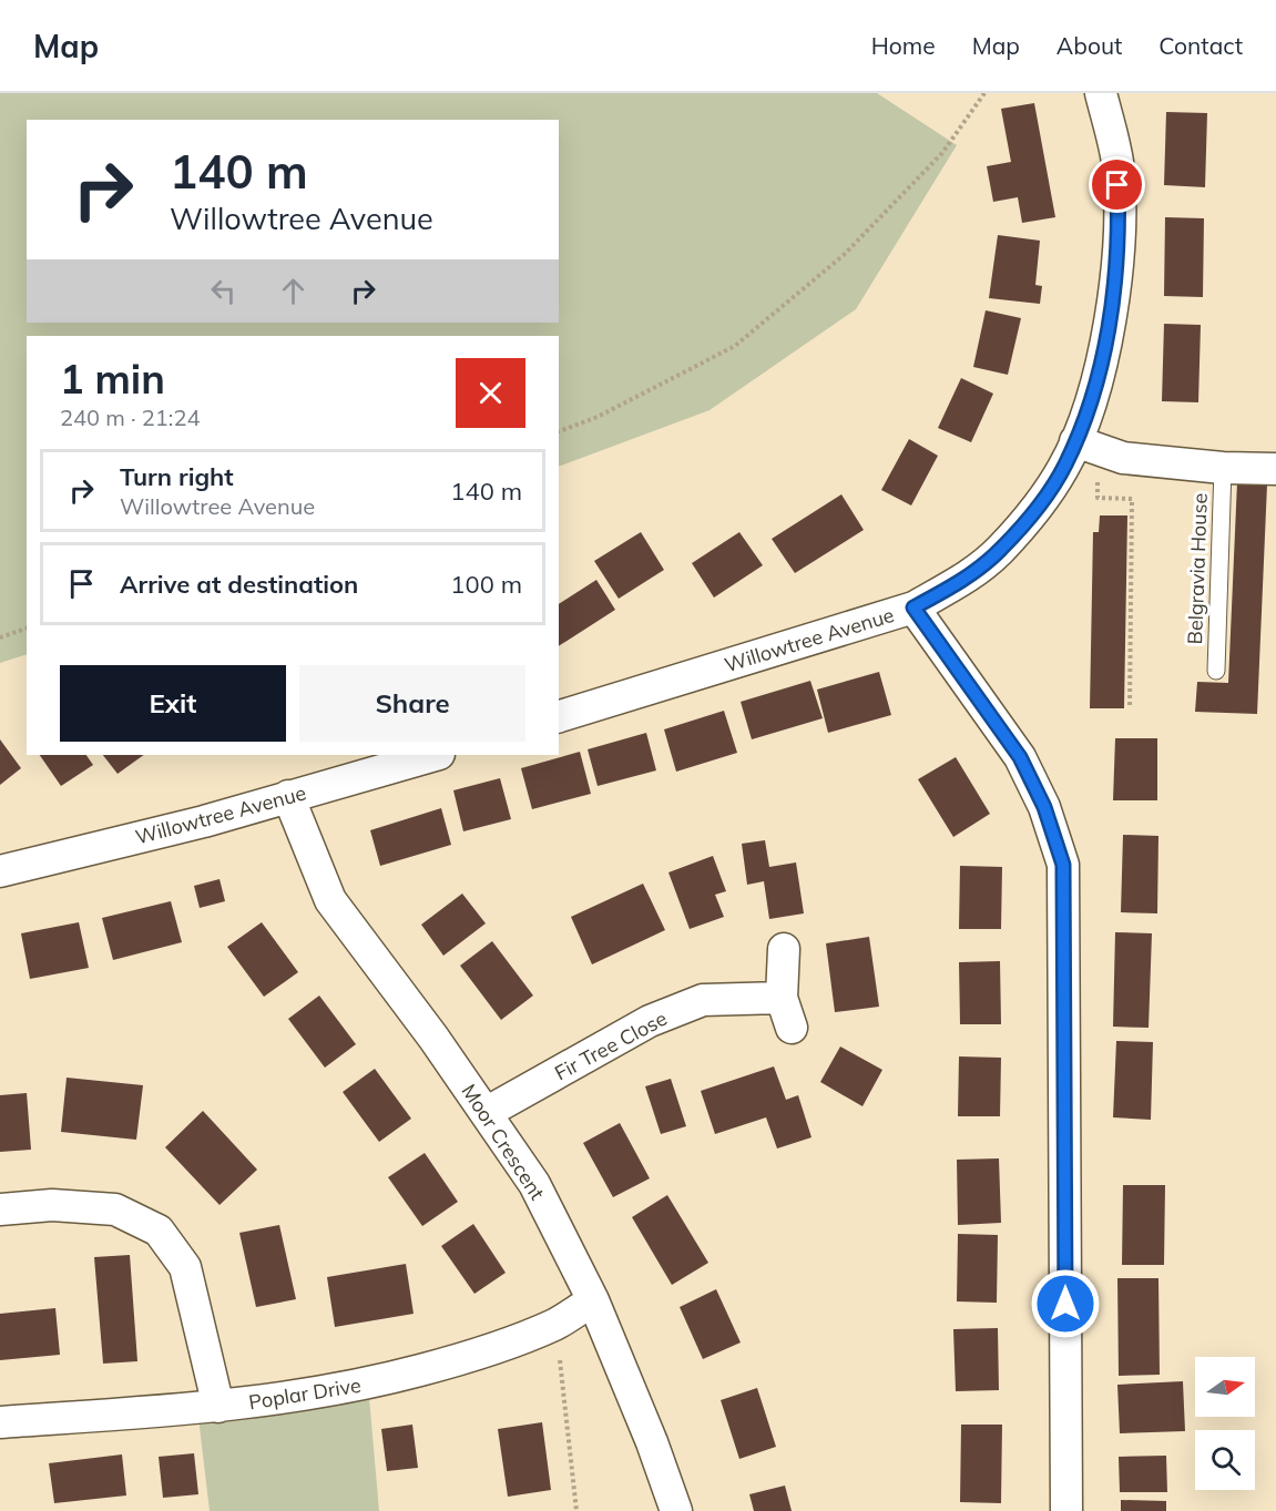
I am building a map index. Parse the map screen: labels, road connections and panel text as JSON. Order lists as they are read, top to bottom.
{
  "streets": {
    "street": [
      "Willowtree Avenue",
      "Fir Tree Close",
      "Moor Crescent",
      "Poplar Drive"
    ],
    "lane": ["Belgravia House"]
  },
  "crossings": [
    ["Willowtree Avenue", "Moor Crescent"],
    ["Fir Tree Close", "Moor Crescent"],
    ["Moor Crescent", "Poplar Drive"]
  ],
  "north": "right",
  "page": {
    "header": "Map",
    "nav": [
      "Home",
      "Map",
      "About",
      "Contact"
    ],
    "turn": ["140 m", "Willowtree Avenue"],
    "heading": ["1 min", "240 m · 21:24"],
    "list": [
      {
        "name": "Turn right",
        "note": "Willowtree Avenue",
        "value": "140 m"
      },
      {
        "name": "Arrive at destination",
        "value": "100 m"
      }
    ],
    "buttons": ["Exit", "Share"]
  }
}
